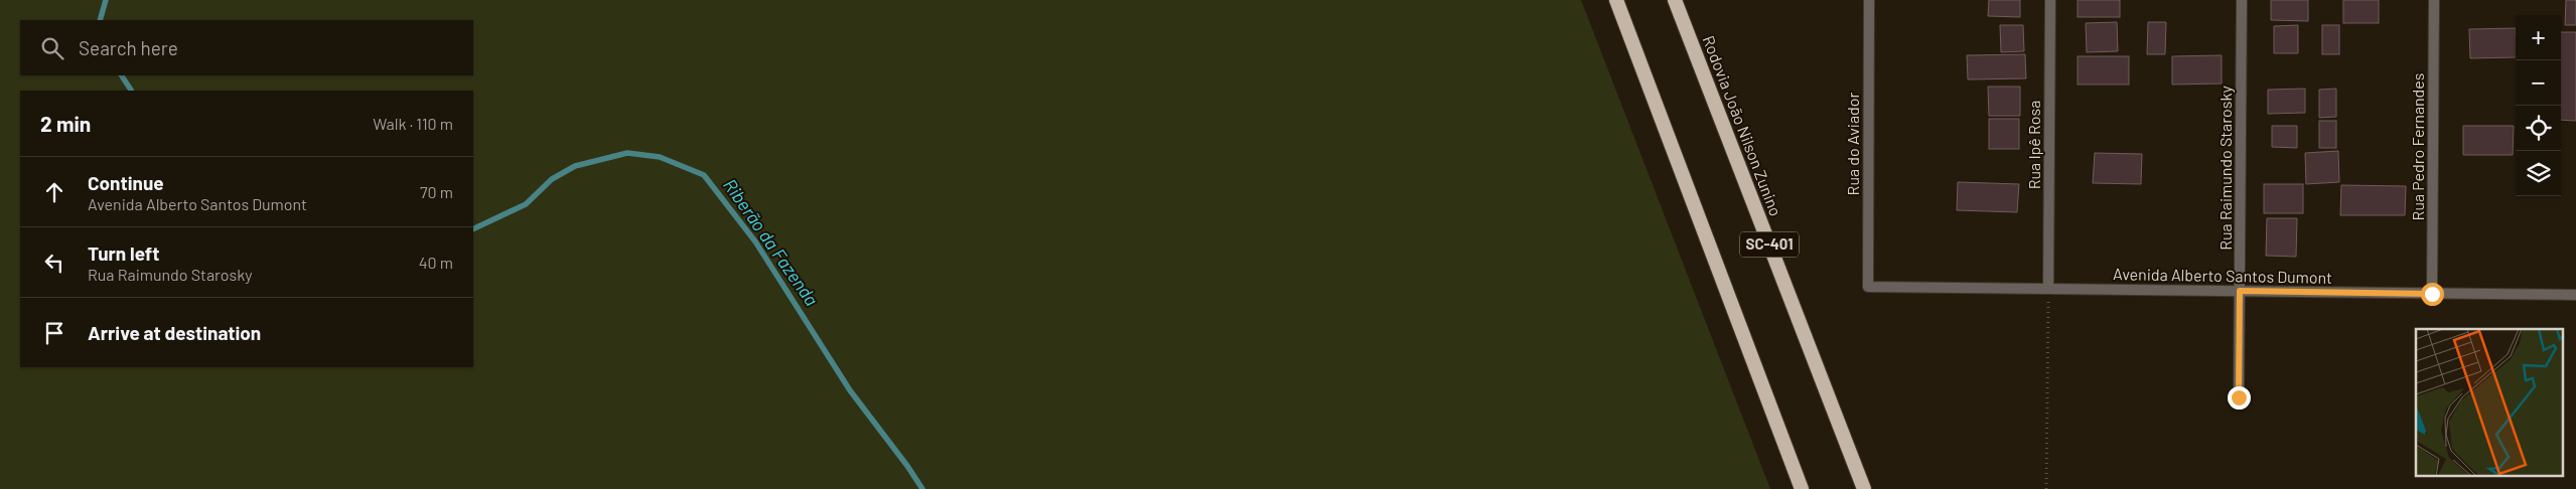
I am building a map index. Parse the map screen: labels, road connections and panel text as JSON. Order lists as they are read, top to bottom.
{
  "streets": {
    "highway": ["Rodovia João Nilson Zunino", "SC-401"],
    "street": [
      "Rua do Aviador",
      "Rua Ipê Rosa",
      "Rua Pedro Fernandes",
      "Rua Raimundo Starosky",
      "Avenida Alberto Santos Dumont"
    ]
  },
  "crossings": [
    ["Rua do Aviador", "Avenida Alberto Santos Dumont"],
    ["Rua Ipê Rosa", "Avenida Alberto Santos Dumont"],
    ["Rua Pedro Fernandes", "Avenida Alberto Santos Dumont"],
    ["Rua Raimundo Starosky", "Avenida Alberto Santos Dumont"]
  ],
  "water": ["Riberão da Fazenda"],
  "page": {
    "map_buttons": ["+", "−"],
    "search": "Search here",
    "heading": ["2 min", "Walk · 110 m"],
    "list": [
      ["Continue", "Avenida Alberto Santos Dumont", "70 m"],
      ["Turn left", "Rua Raimundo Starosky", "40 m"],
      "Arrive at destination"
    ]
  }
}
